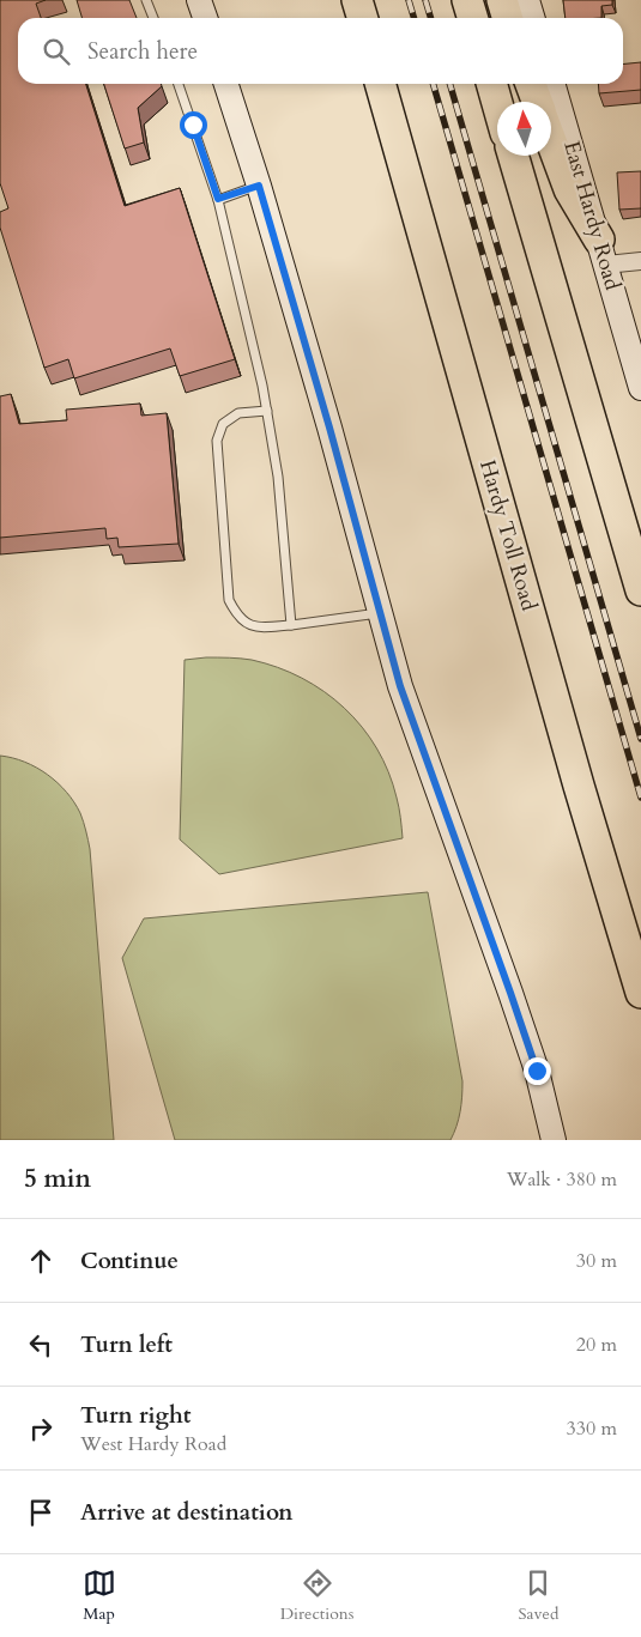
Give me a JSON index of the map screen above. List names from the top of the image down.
{
  "streets": {
    "highway": ["Hardy Toll Road"],
    "main road": ["East Hardy Road"]
  },
  "north": "top",
  "page": {
    "search": "Search here",
    "heading": ["5 min", "Walk · 380 m"],
    "list": [
      ["Continue", "30 m"],
      ["Turn left", "20 m"],
      ["Turn right", "West Hardy Road", "330 m"],
      "Arrive at destination"
    ],
    "nav": ["Map", "Directions", "Saved"]
  }
}
